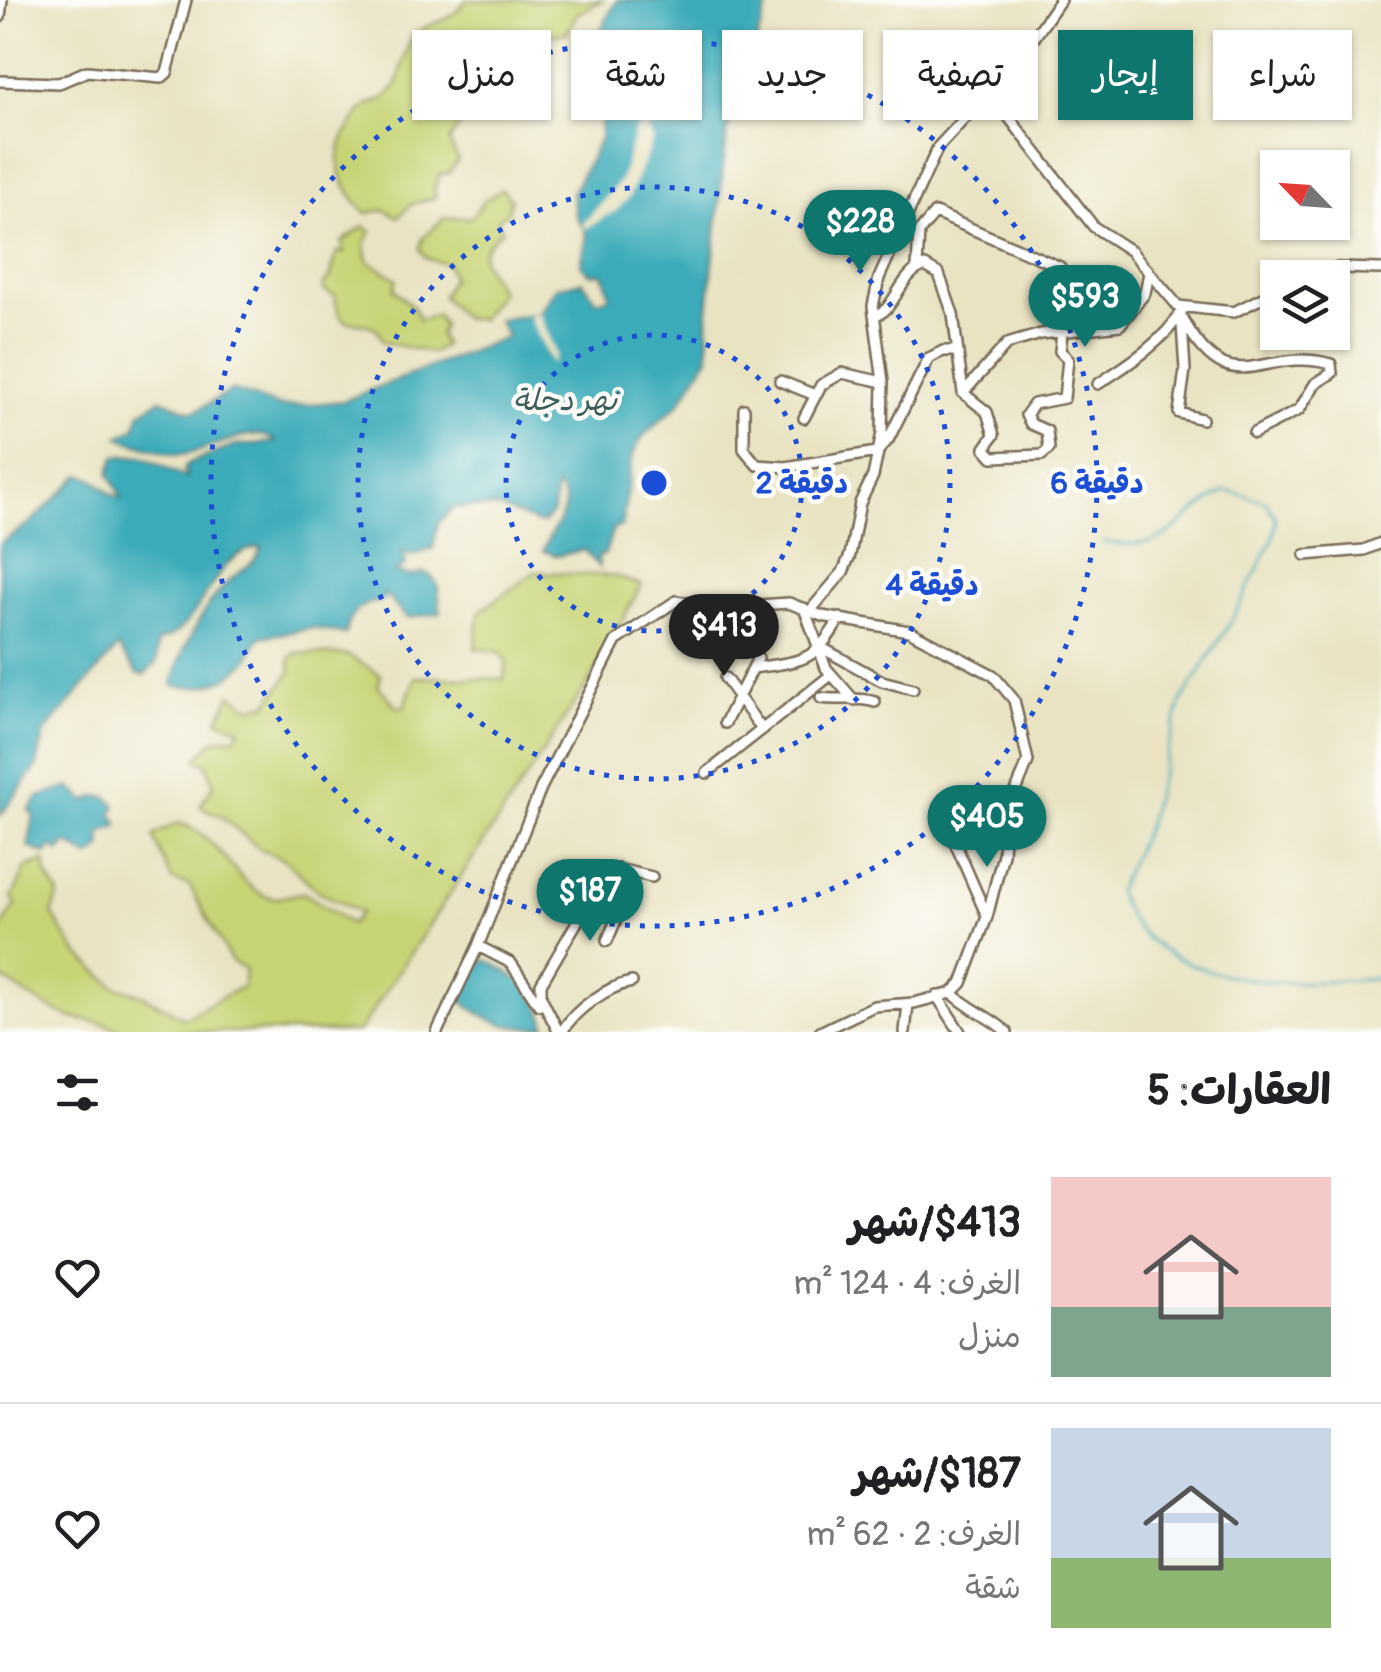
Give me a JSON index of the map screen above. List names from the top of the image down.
{
  "water": ["نهر دجلة"],
  "north": "top left",
  "page": {
    "chip": [
      "شراء",
      "إيجار",
      "تصفية",
      "جديد",
      "شقة",
      "منزل"
    ],
    "price": [
      "$228",
      "$593",
      "$413",
      "$405",
      "$187"
    ],
    "heading": "العقارات: 5",
    "list": [
      {
        "name": "$413/شهر",
        "note": "الغرف: 4 · 124 m² · منزل"
      },
      {
        "name": "$187/شهر",
        "note": "الغرف: 2 · 62 m² · شقة"
      }
    ]
  },
  "rings": ["2 دقيقة", "6 دقيقة", "4 دقيقة"]
}
